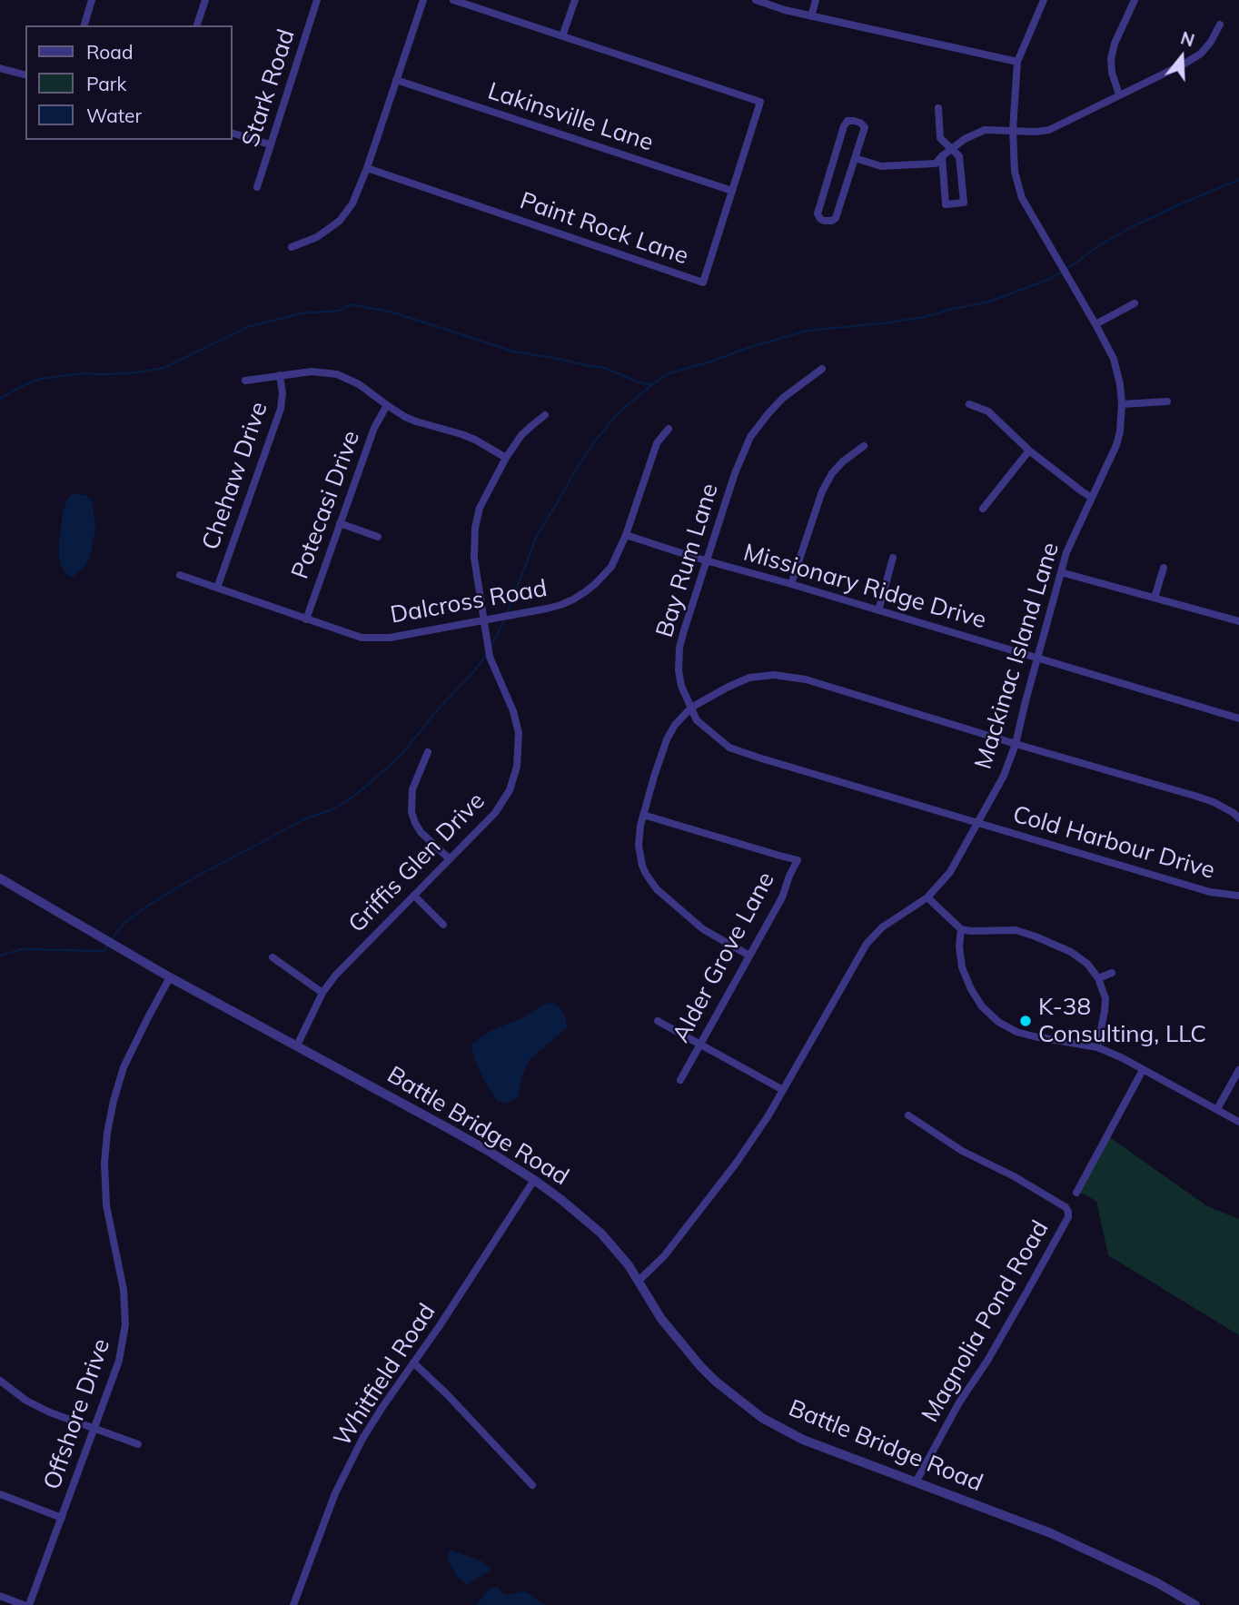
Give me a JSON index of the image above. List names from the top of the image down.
{
  "streets": {
    "street": [
      "Stark Road",
      "Lakinsville Lane",
      "Paint Rock Lane",
      "Chehaw Drive",
      "Potecasi Drive",
      "Bay Rum Lane",
      "Missionary Ridge Drive",
      "Dalcross Road",
      "Mackinac Island Lane",
      "Cold Harbour Drive",
      "Griffis Glen Drive",
      "Alder Grove Lane",
      "Battle Bridge Road",
      "Magnolia Pond Road",
      "Whitfield Road",
      "Offshore Drive"
    ]
  },
  "crossings": [
    ["Lakinsville Lane", "Paint Rock Lane"],
    ["Chehaw Drive", "Dalcross Road"],
    ["Potecasi Drive", "Dalcross Road"],
    ["Bay Rum Lane", "Missionary Ridge Drive"],
    ["Bay Rum Lane", "Mackinac Island Lane"],
    ["Bay Rum Lane", "Cold Harbour Drive"],
    ["Missionary Ridge Drive", "Dalcross Road"],
    ["Missionary Ridge Drive", "Mackinac Island Lane"],
    ["Dalcross Road", "Griffis Glen Drive"],
    ["Mackinac Island Lane", "Cold Harbour Drive"],
    ["Mackinac Island Lane", "Battle Bridge Road"],
    ["Griffis Glen Drive", "Battle Bridge Road"],
    ["Battle Bridge Road", "Magnolia Pond Road"],
    ["Battle Bridge Road", "Whitfield Road"],
    ["Battle Bridge Road", "Offshore Drive"]
  ],
  "places": ["K-38 Consulting, LLC"],
  "legend": ["Road", "Park", "Water"],
  "north": "top"
}
